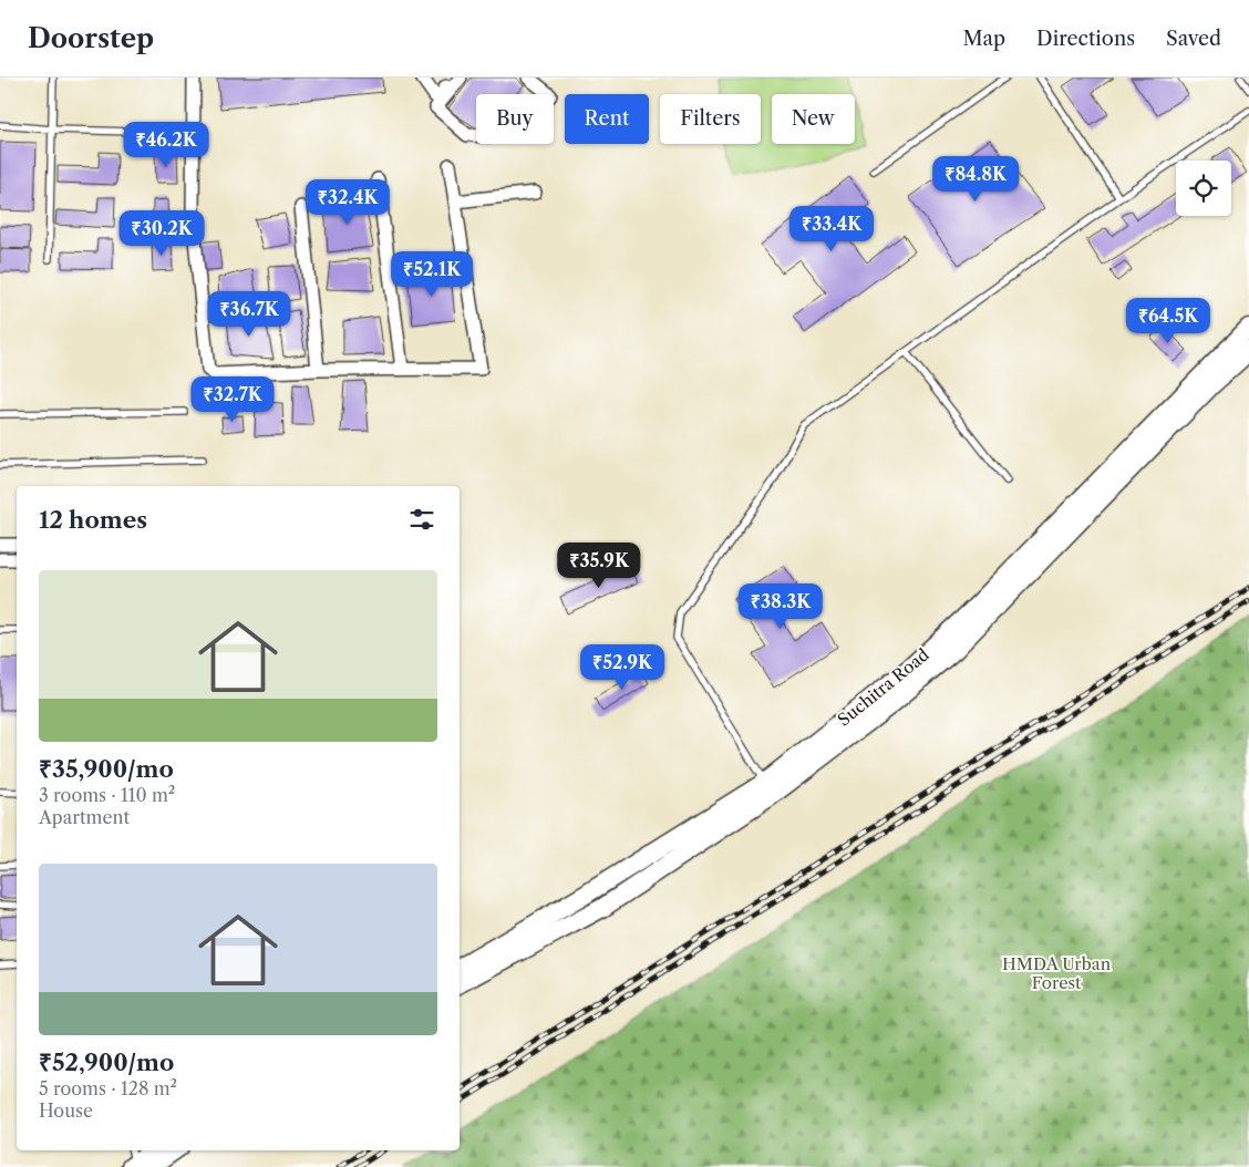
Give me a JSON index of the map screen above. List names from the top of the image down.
{
  "streets": {
    "main road": ["Suchitra Road"]
  },
  "parks": ["HMDA Urban Forest"],
  "page": {
    "header": "Doorstep",
    "nav": ["Map", "Directions", "Saved"],
    "chip": [
      "Buy",
      "Rent",
      "Filters",
      "New"
    ],
    "price": [
      "₹46.2K",
      "₹84.8K",
      "₹32.4K",
      "₹33.4K",
      "₹30.2K",
      "₹52.1K",
      "₹36.7K",
      "₹64.5K",
      "₹32.7K",
      "₹35.9K",
      "₹38.3K",
      "₹52.9K"
    ],
    "heading": "12 homes",
    "list": [
      {
        "name": "₹35,900/mo",
        "note": "3 rooms · 110 m² · Apartment"
      },
      {
        "name": "₹52,900/mo",
        "note": "5 rooms · 128 m² · House"
      }
    ]
  }
}
